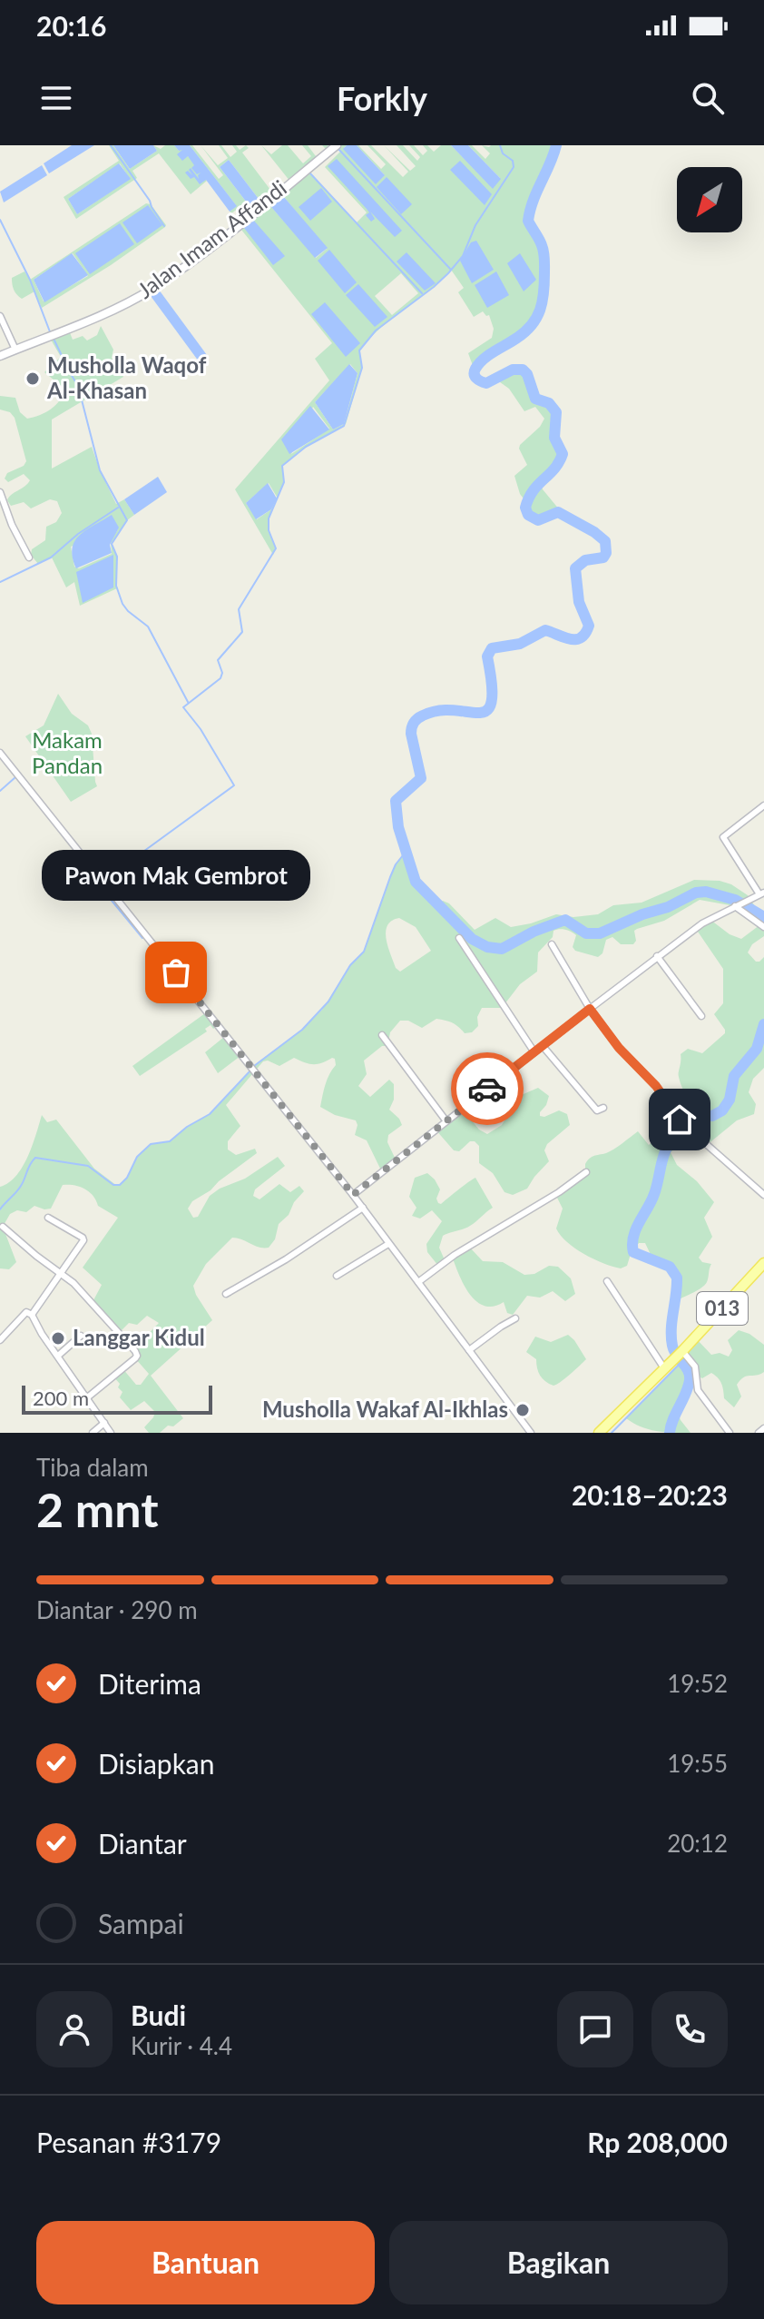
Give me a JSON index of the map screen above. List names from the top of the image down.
{
  "streets": {
    "main road": ["013"],
    "street": ["Jalan Imam Affandi"]
  },
  "parks": ["Makam Pandan"],
  "places": [
    "Musholla Waqof Al-Khasan",
    "Pawon Mak Gembrot",
    "Langgar Kidul",
    "Musholla Wakaf Al-Ikhlas"
  ],
  "scale_bar": "200 m",
  "north": "bottom left",
  "page": {
    "status": "20:16",
    "header": "Forkly",
    "bubble": "Pawon Mak Gembrot",
    "scale": "200 m",
    "heading": ["2 mnt", "Tiba dalam", "20:18–20:23"],
    "panel": [
      "Budi",
      "Kurir · 4.4",
      "Pesanan #3179",
      "Rp 208,000"
    ],
    "bar": "Diantar · 290 m",
    "list": [
      ["Diterima", "19:52"],
      ["Disiapkan", "19:55"],
      ["Diantar", "20:12"],
      "Sampai"
    ],
    "buttons": ["Bantuan", "Bagikan"]
  }
}
